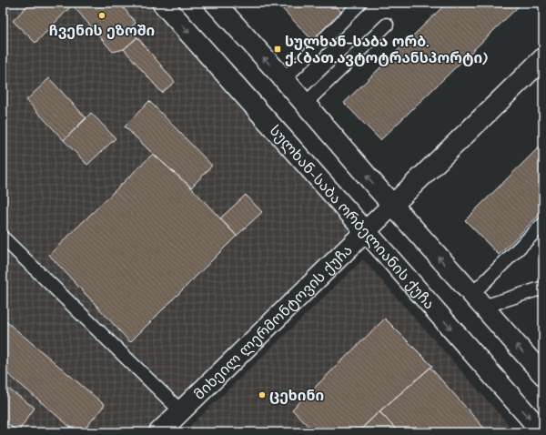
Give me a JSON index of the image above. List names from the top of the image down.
{
  "streets": {
    "street": ["სულხან-საბა ორბელიანის ქუჩა", "მიხეილ ლერმონტოვის ქუჩა"]
  },
  "crossings": [
    ["სულხან-საბა ორბელიანის ქუჩა", "მიხეილ ლერმონტოვის ქუჩა"]
  ],
  "places": {
    "other": ["ჩვენის ეზოში", "ცეხინი"],
    "transit": ["სულხან-საბა ორბ. ქ.(ბათ.ავტოტრანსპორტი)"]
  }
}
